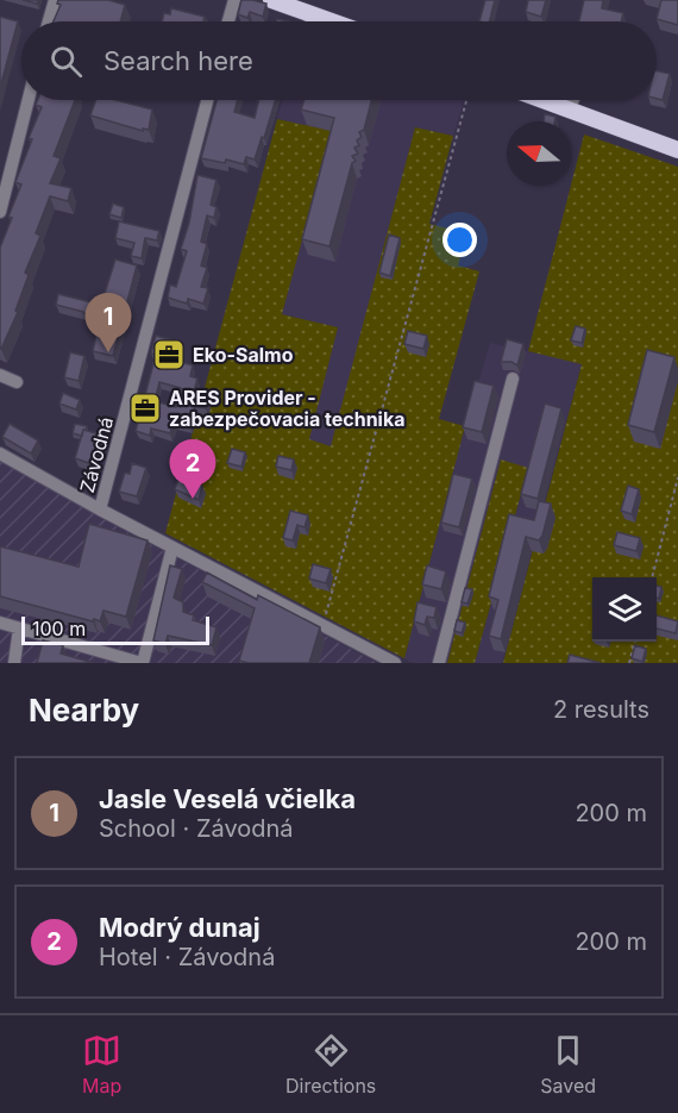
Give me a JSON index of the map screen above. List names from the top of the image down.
{
  "streets": {
    "street": ["Závodná"]
  },
  "places": {
    "office": ["Eko-Salmo", "ARES Provider - zabezpečovacia technika"]
  },
  "scale_bar": "100 m",
  "north": "left",
  "page": {
    "search": "Search here",
    "pins": ["1", "2"],
    "scale": "100 m",
    "heading": ["Nearby", "2 results"],
    "list": [
      {
        "mark": "1",
        "name": "Jasle Veselá včielka",
        "note": "School · Závodná",
        "value": "200 m"
      },
      {
        "mark": "2",
        "name": "Modrý dunaj",
        "note": "Hotel · Závodná",
        "value": "200 m"
      }
    ],
    "nav": ["Map", "Directions", "Saved"]
  }
}
